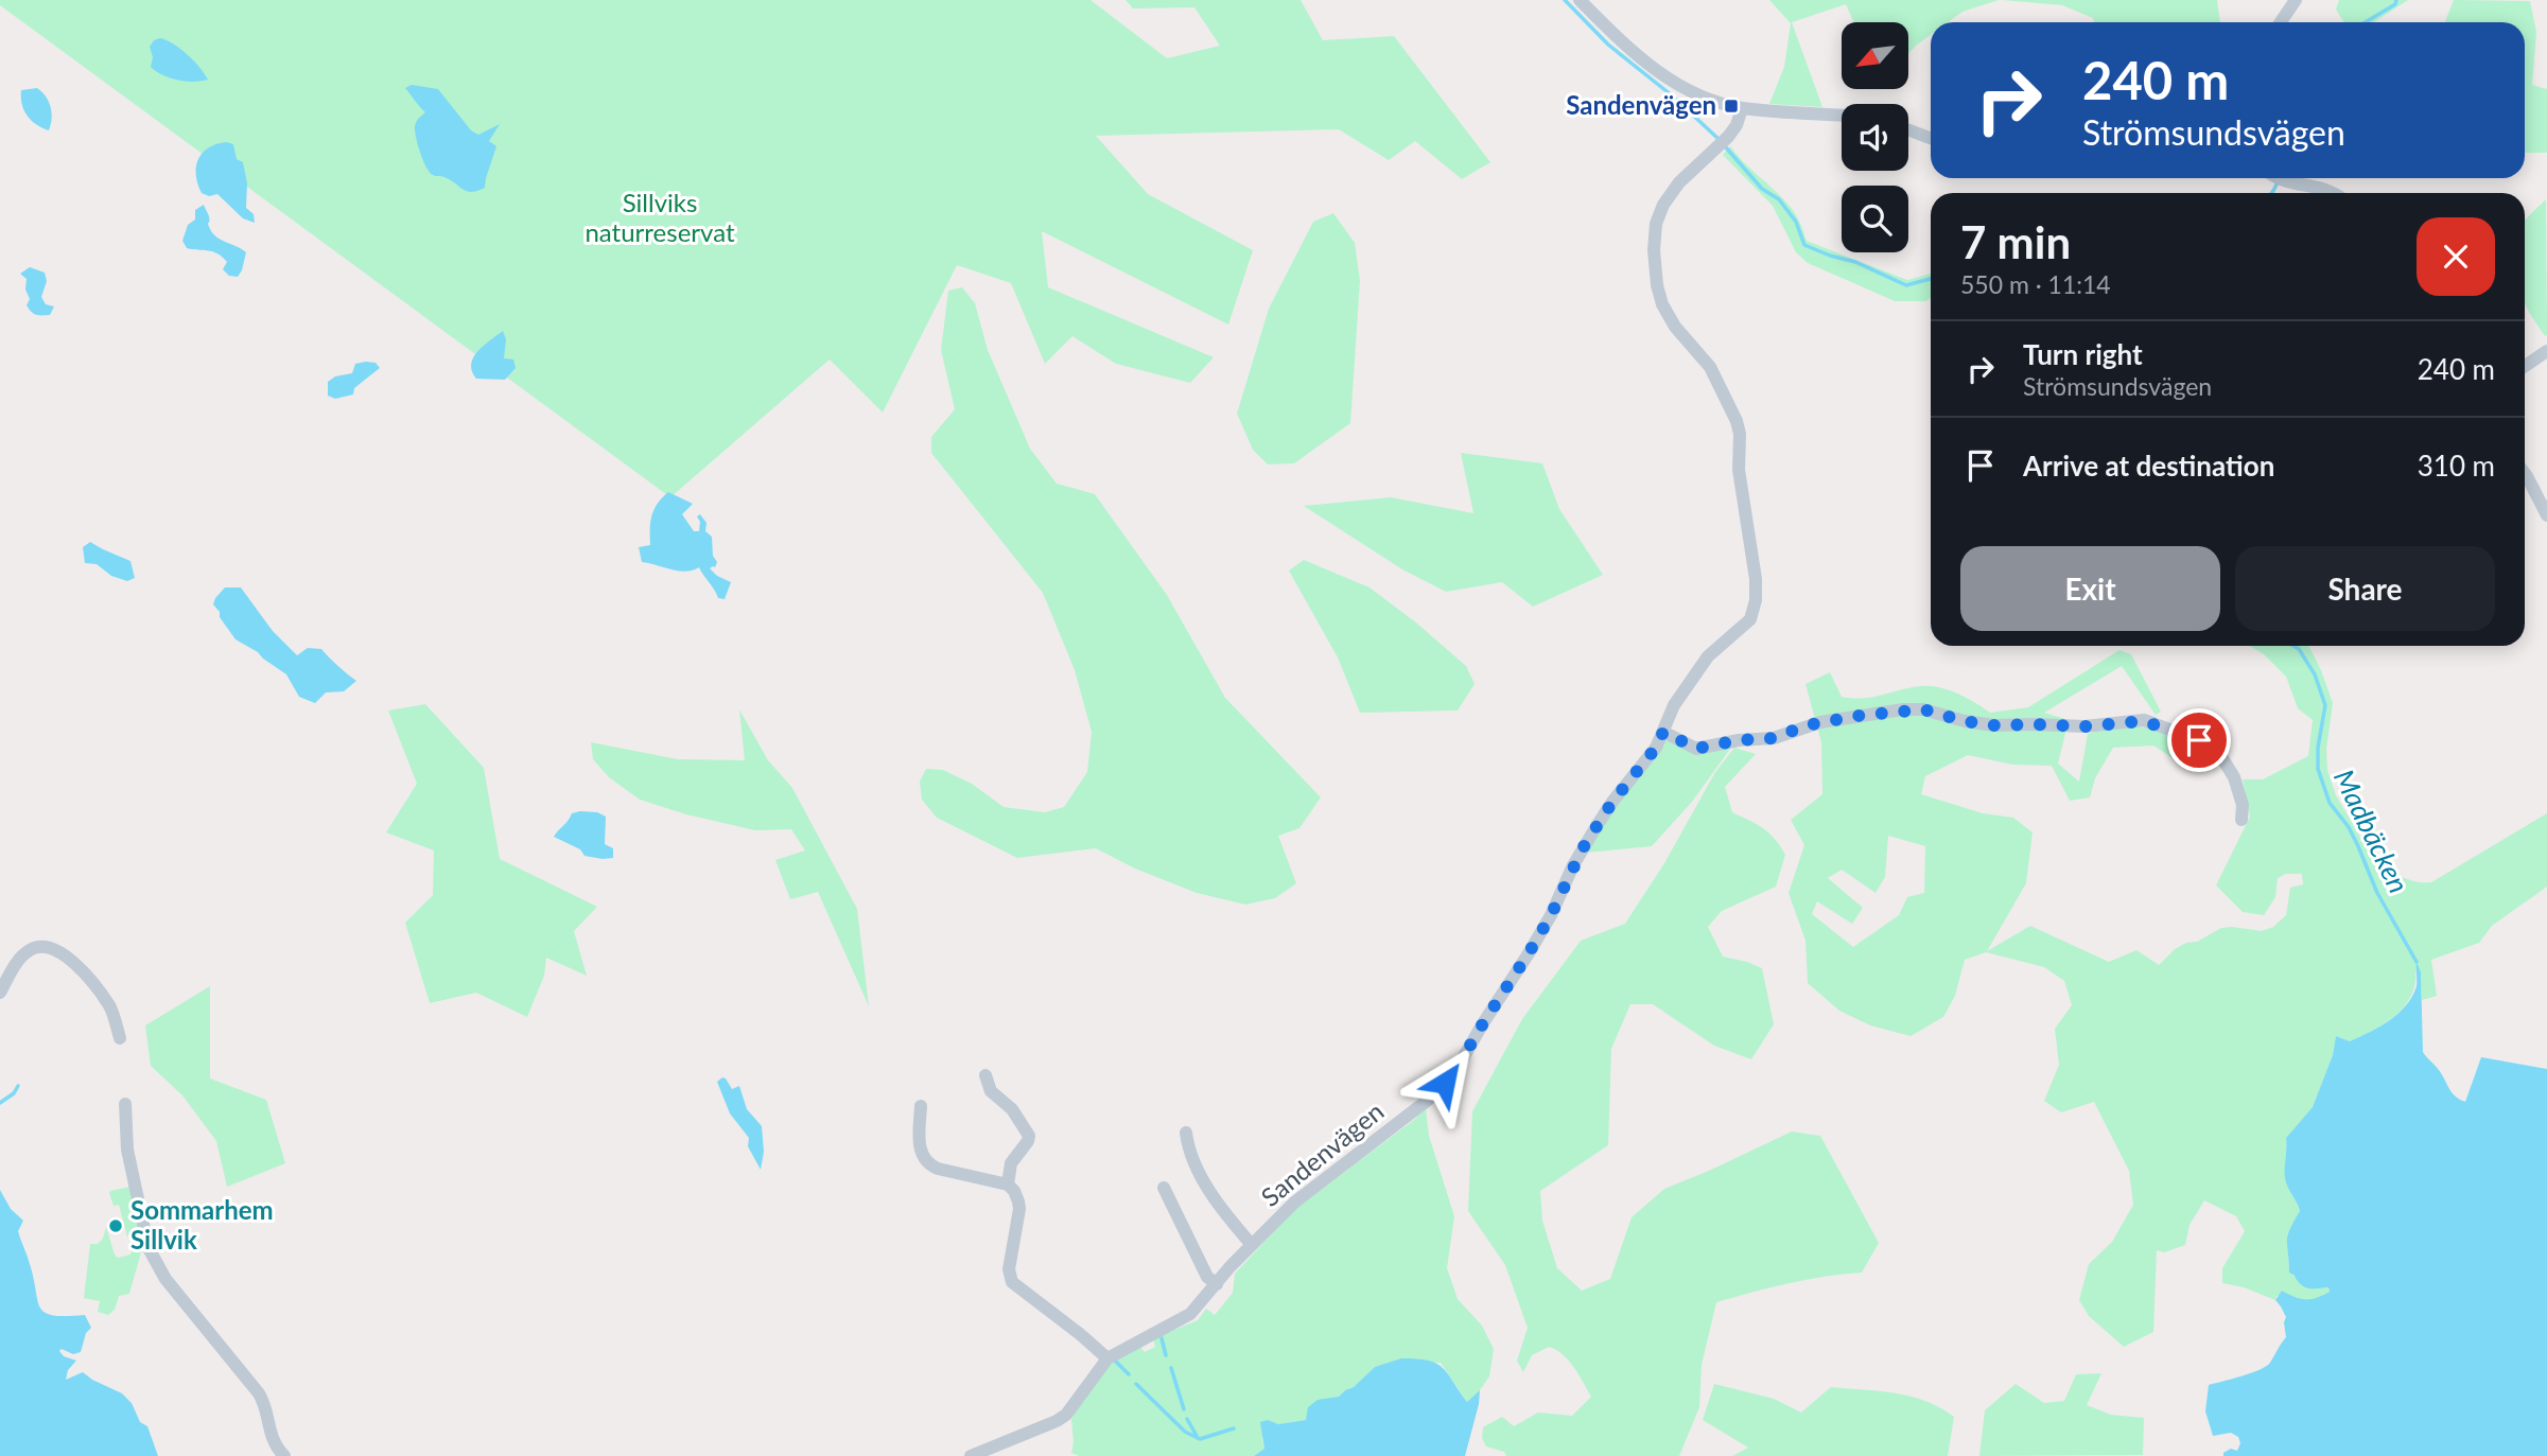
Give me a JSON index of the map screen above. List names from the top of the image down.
{
  "streets": {
    "street": ["Sandenvägen"]
  },
  "water": ["Madbäcken"],
  "parks": ["Sillviks naturreservat"],
  "places": {
    "transit": ["Sandenvägen"],
    "other": ["Sommarhem Sillvik"]
  },
  "north": "bottom left",
  "page": {
    "turn": ["240 m", "Strömsundsvägen"],
    "heading": ["7 min", "550 m · 11:14"],
    "list": [
      {
        "name": "Turn right",
        "note": "Strömsundsvägen",
        "value": "240 m"
      },
      {
        "name": "Arrive at destination",
        "value": "310 m"
      }
    ],
    "buttons": ["Exit", "Share"]
  }
}
